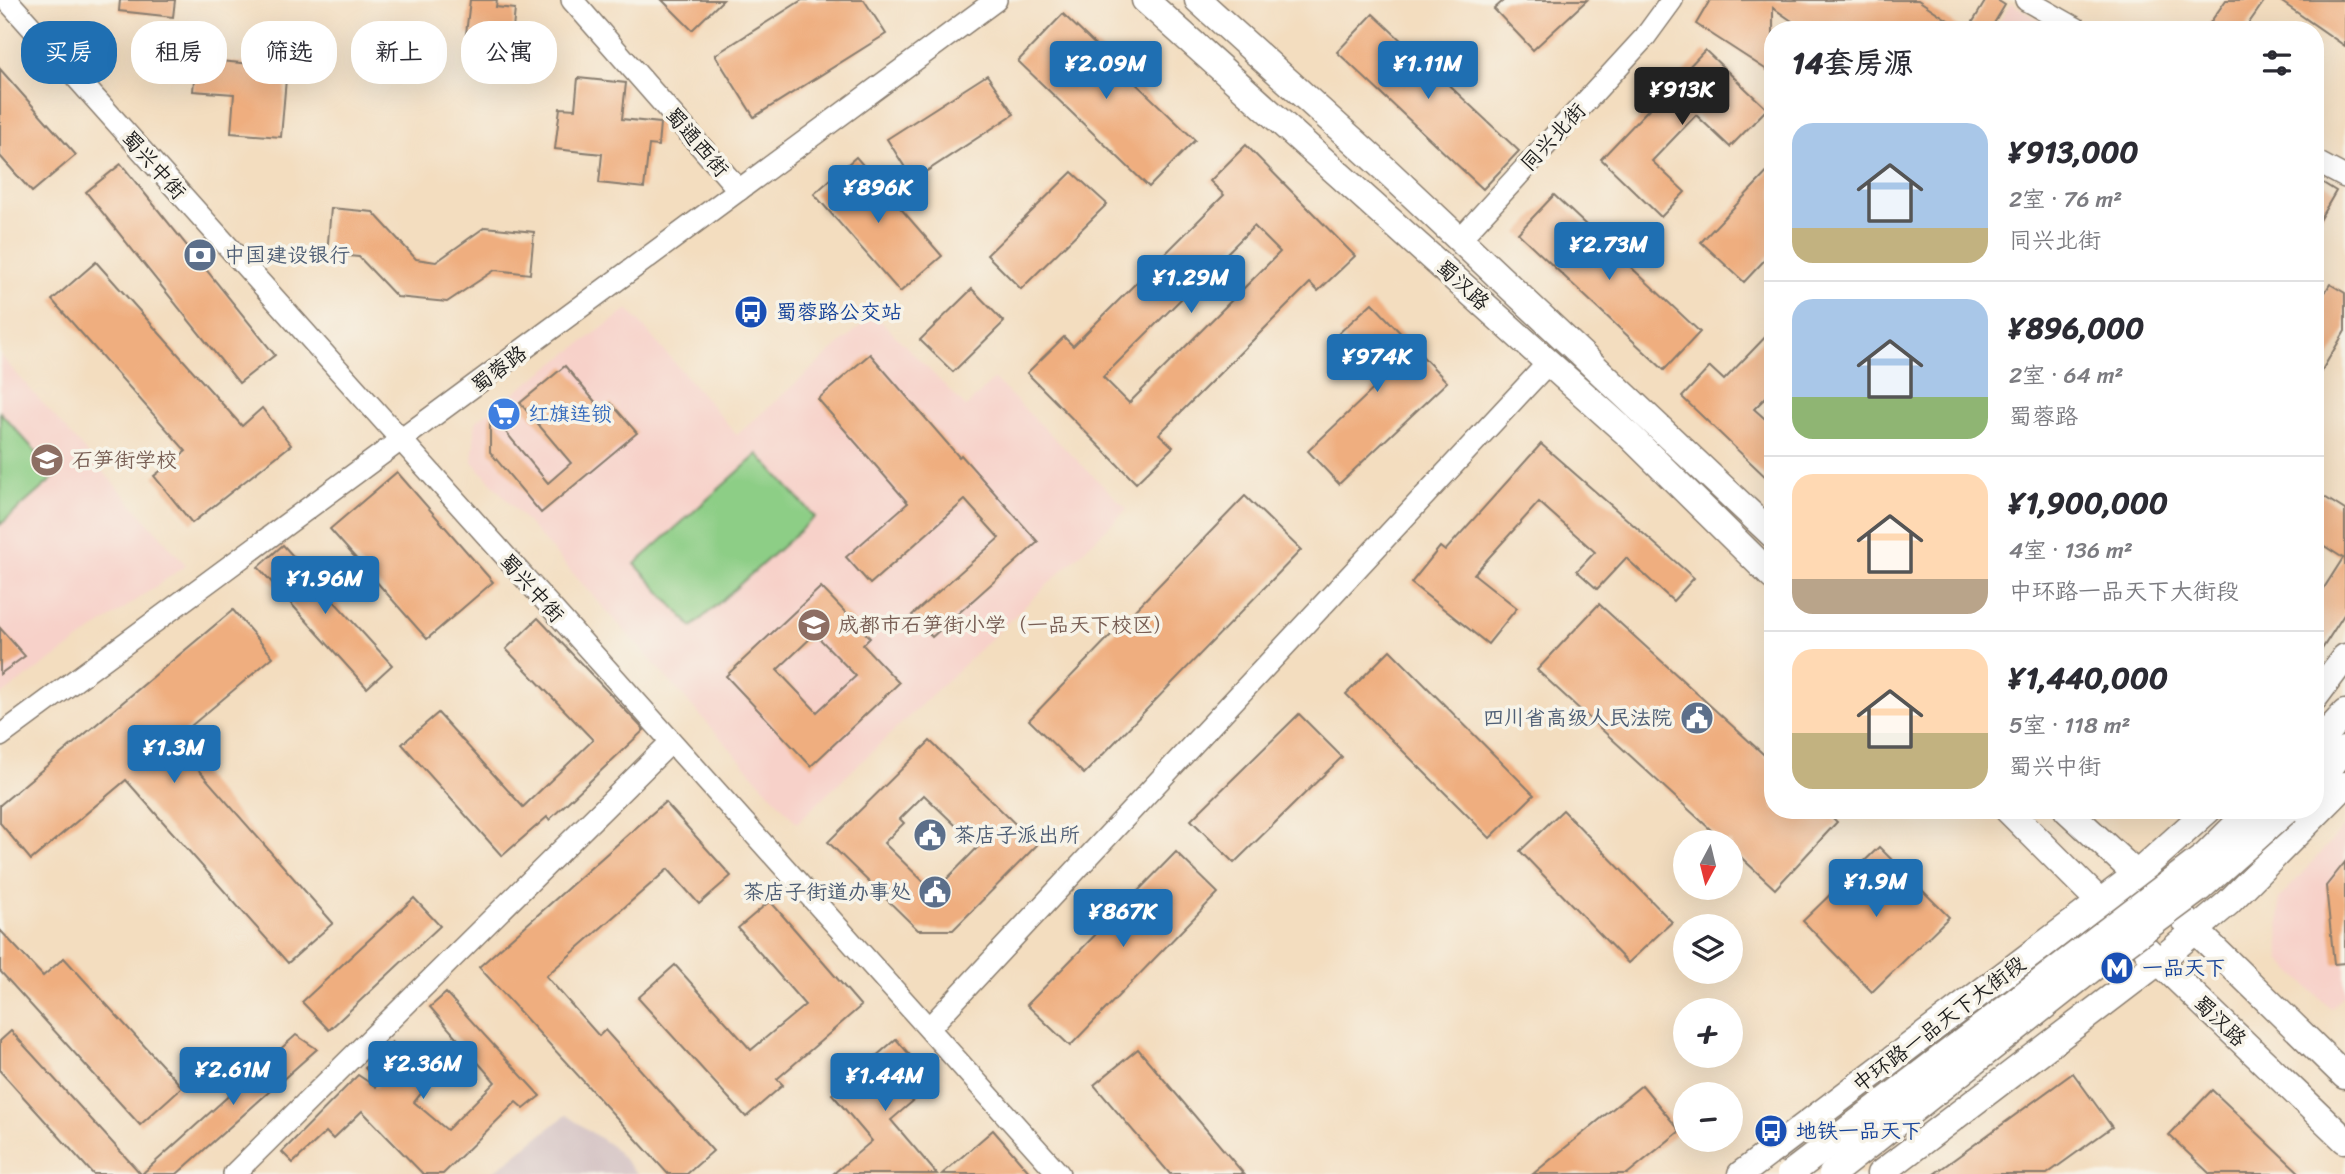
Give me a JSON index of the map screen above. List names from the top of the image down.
{
  "streets": {
    "main road": ["蜀汉路", "中环路一品天下大街段"],
    "street": [
      "同兴北街",
      "蜀通西街",
      "蜀兴中街",
      "蜀蓉路"
    ]
  },
  "crossings": [
    ["同兴北街", "蜀汉路"],
    ["蜀通西街", "蜀蓉路"],
    ["蜀兴中街", "蜀蓉路"],
    ["蜀汉路", "中环路一品天下大街段"]
  ],
  "places": {
    "bank": ["中国建设银行"],
    "bus stop": ["蜀蓉路公交站", "地铁一品天下"],
    "supermarket": ["红旗连锁"],
    "school or university": ["石笋街学校", "成都市石笋街小学（一品天下校区）"],
    "public building": ["四川省高级人民法院", "茶店子派出所", "茶店子街道办事处"],
    "metro station": ["一品天下"]
  },
  "north": "bottom",
  "page": {
    "chip": [
      "买房",
      "租房",
      "筛选",
      "新上",
      "公寓"
    ],
    "heading": "14套房源",
    "price": [
      "¥2.09M",
      "¥1.11M",
      "¥913K",
      "¥896K",
      "¥2.73M",
      "¥1.29M",
      "¥974K",
      "¥1.96M",
      "¥1.3M",
      "¥1.9M",
      "¥867K",
      "¥2.36M",
      "¥2.61M",
      "¥1.44M"
    ],
    "list": [
      {
        "name": "¥913,000",
        "note": "2室 · 76 m² · 同兴北街"
      },
      {
        "name": "¥896,000",
        "note": "2室 · 64 m² · 蜀蓉路"
      },
      {
        "name": "¥1,900,000",
        "note": "4室 · 136 m² · 中环路一品天下大街段"
      },
      {
        "name": "¥1,440,000",
        "note": "5室 · 118 m² · 蜀兴中街"
      }
    ],
    "map_buttons": ["+", "−"]
  }
}
